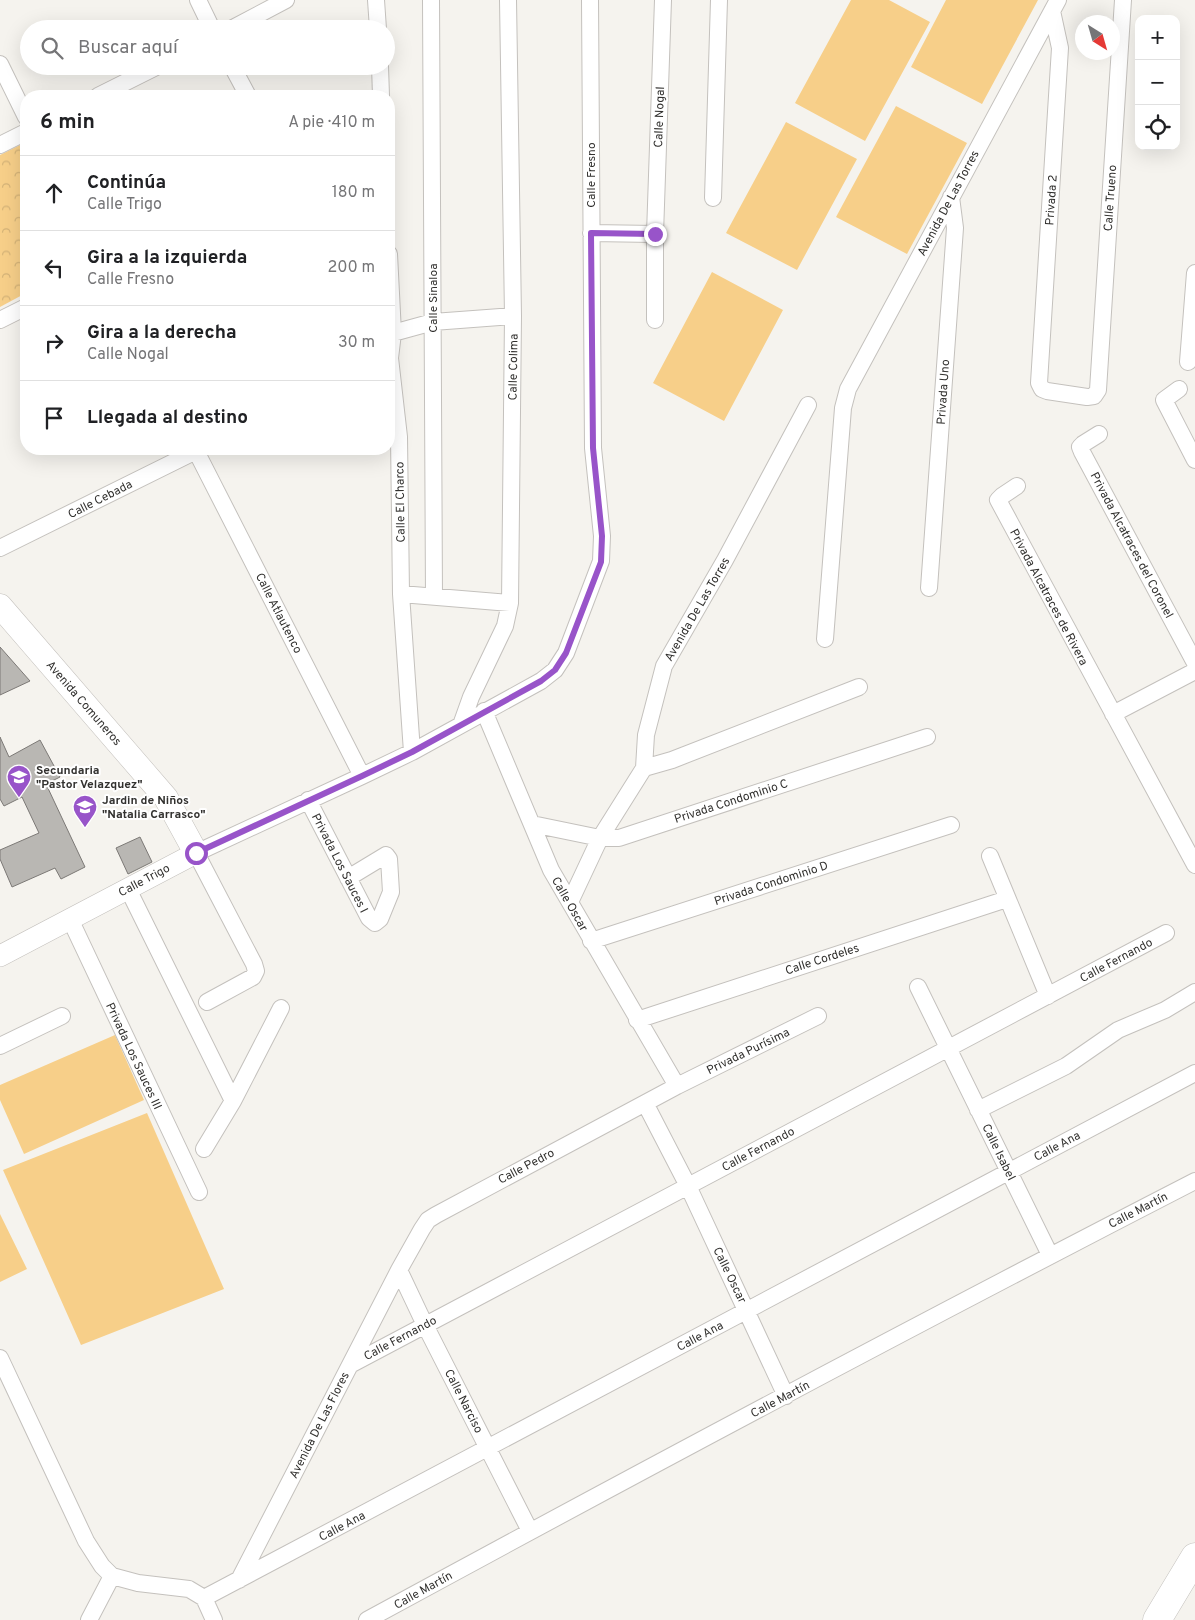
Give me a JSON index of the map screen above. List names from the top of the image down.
{
  "streets": {
    "main road": ["Avenida Comuneros"],
    "street": [
      "Calle Nogal",
      "Calle Fresno",
      "Calle Trueno",
      "Privada 2",
      "Avenida De Las Torres",
      "Calle Sinaloa",
      "Calle Colima",
      "Privada Uno",
      "Calle Cebada",
      "Calle El Charco",
      "Privada Alcatraces del Coronel",
      "Privada Alcatraces de Rivera",
      "Calle Atlautenco",
      "Privada Condominio C",
      "Privada Los Sauces I",
      "Calle Trigo",
      "Privada Condominio D",
      "Calle Oscar",
      "Calle Cordeles",
      "Calle Fernando",
      "Privada Purísima",
      "Privada Los Sauces III",
      "Calle Ana",
      "Calle Isabel",
      "Calle Pedro",
      "Calle Martín",
      "Calle Narciso",
      "Avenida De Las Flores"
    ]
  },
  "crossings": [
    ["Calle Fresno", "Calle Trigo"],
    ["Calle Trueno", "Privada 2"],
    ["Privada 2", "Avenida De Las Torres"],
    ["Avenida De Las Torres", "Privada Uno"],
    ["Avenida De Las Torres", "Privada Condominio C"],
    ["Avenida De Las Torres", "Calle Oscar"],
    ["Calle Colima", "Calle Trigo"],
    ["Calle El Charco", "Calle Trigo"],
    ["Calle Atlautenco", "Calle Trigo"],
    ["Avenida Comuneros", "Calle Trigo"],
    ["Privada Condominio C", "Calle Oscar"],
    ["Privada Los Sauces I", "Calle Trigo"],
    ["Calle Trigo", "Calle Oscar"],
    ["Calle Trigo", "Privada Los Sauces III"],
    ["Privada Condominio D", "Calle Oscar"],
    ["Calle Oscar", "Calle Cordeles"],
    ["Calle Oscar", "Calle Fernando"],
    ["Calle Oscar", "Privada Purísima"],
    ["Calle Oscar", "Calle Ana"],
    ["Calle Oscar", "Calle Pedro"],
    ["Calle Oscar", "Calle Martín"],
    ["Calle Fernando", "Calle Isabel"],
    ["Calle Fernando", "Calle Narciso"],
    ["Calle Fernando", "Avenida De Las Flores"],
    ["Privada Purísima", "Calle Pedro"],
    ["Calle Ana", "Calle Isabel"],
    ["Calle Ana", "Calle Narciso"],
    ["Calle Ana", "Avenida De Las Flores"],
    ["Calle Isabel", "Calle Martín"],
    ["Calle Pedro", "Calle Narciso"],
    ["Calle Pedro", "Avenida De Las Flores"],
    ["Calle Martín", "Calle Narciso"],
    ["Calle Narciso", "Avenida De Las Flores"]
  ],
  "places": {
    "school or university": ["Secundaria \"Pastor Velazquez\"", "Jardin de Niños \"Natalia Carrasco\""]
  },
  "north": "bottom right",
  "page": {
    "map_buttons": ["+", "−"],
    "search": "Buscar aquí",
    "heading": ["6 min", "A pie · 410 m"],
    "list": [
      ["Continúa", "Calle Trigo", "180 m"],
      ["Gira a la izquierda", "Calle Fresno", "200 m"],
      ["Gira a la derecha", "Calle Nogal", "30 m"],
      "Llegada al destino"
    ]
  }
}
